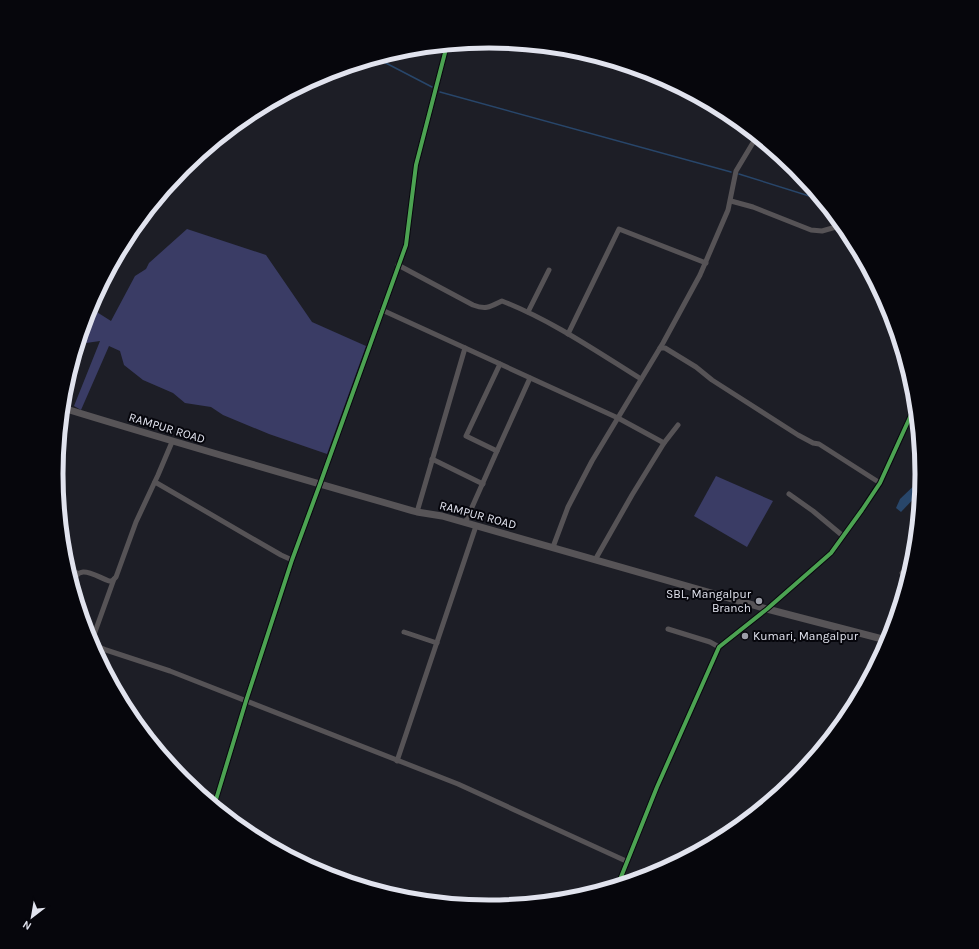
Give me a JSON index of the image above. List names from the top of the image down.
{
  "streets": {
    "main road": ["RAMPUR ROAD"]
  },
  "places": ["SBL, Mangalpur Branch", "Kumari, Mangalpur"],
  "north": "bottom left"
}
